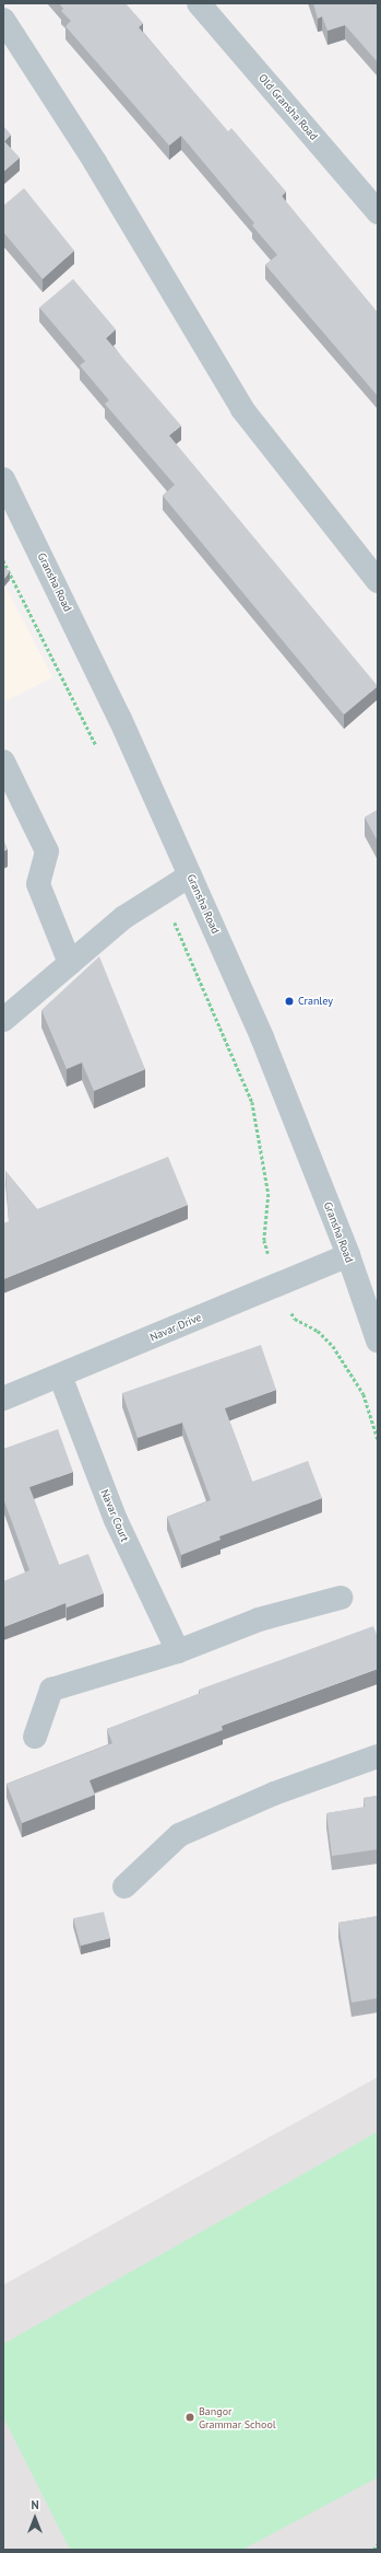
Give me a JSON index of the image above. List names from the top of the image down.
{
  "streets": {
    "street": [
      "Old Gransha Road",
      "Gransha Road",
      "Navar Drive",
      "Navar Court"
    ]
  },
  "crossings": [
    ["Gransha Road", "Navar Drive"],
    ["Navar Drive", "Navar Court"]
  ],
  "places": ["Cranley", "Bangor Grammar School"],
  "north": "top"
}
